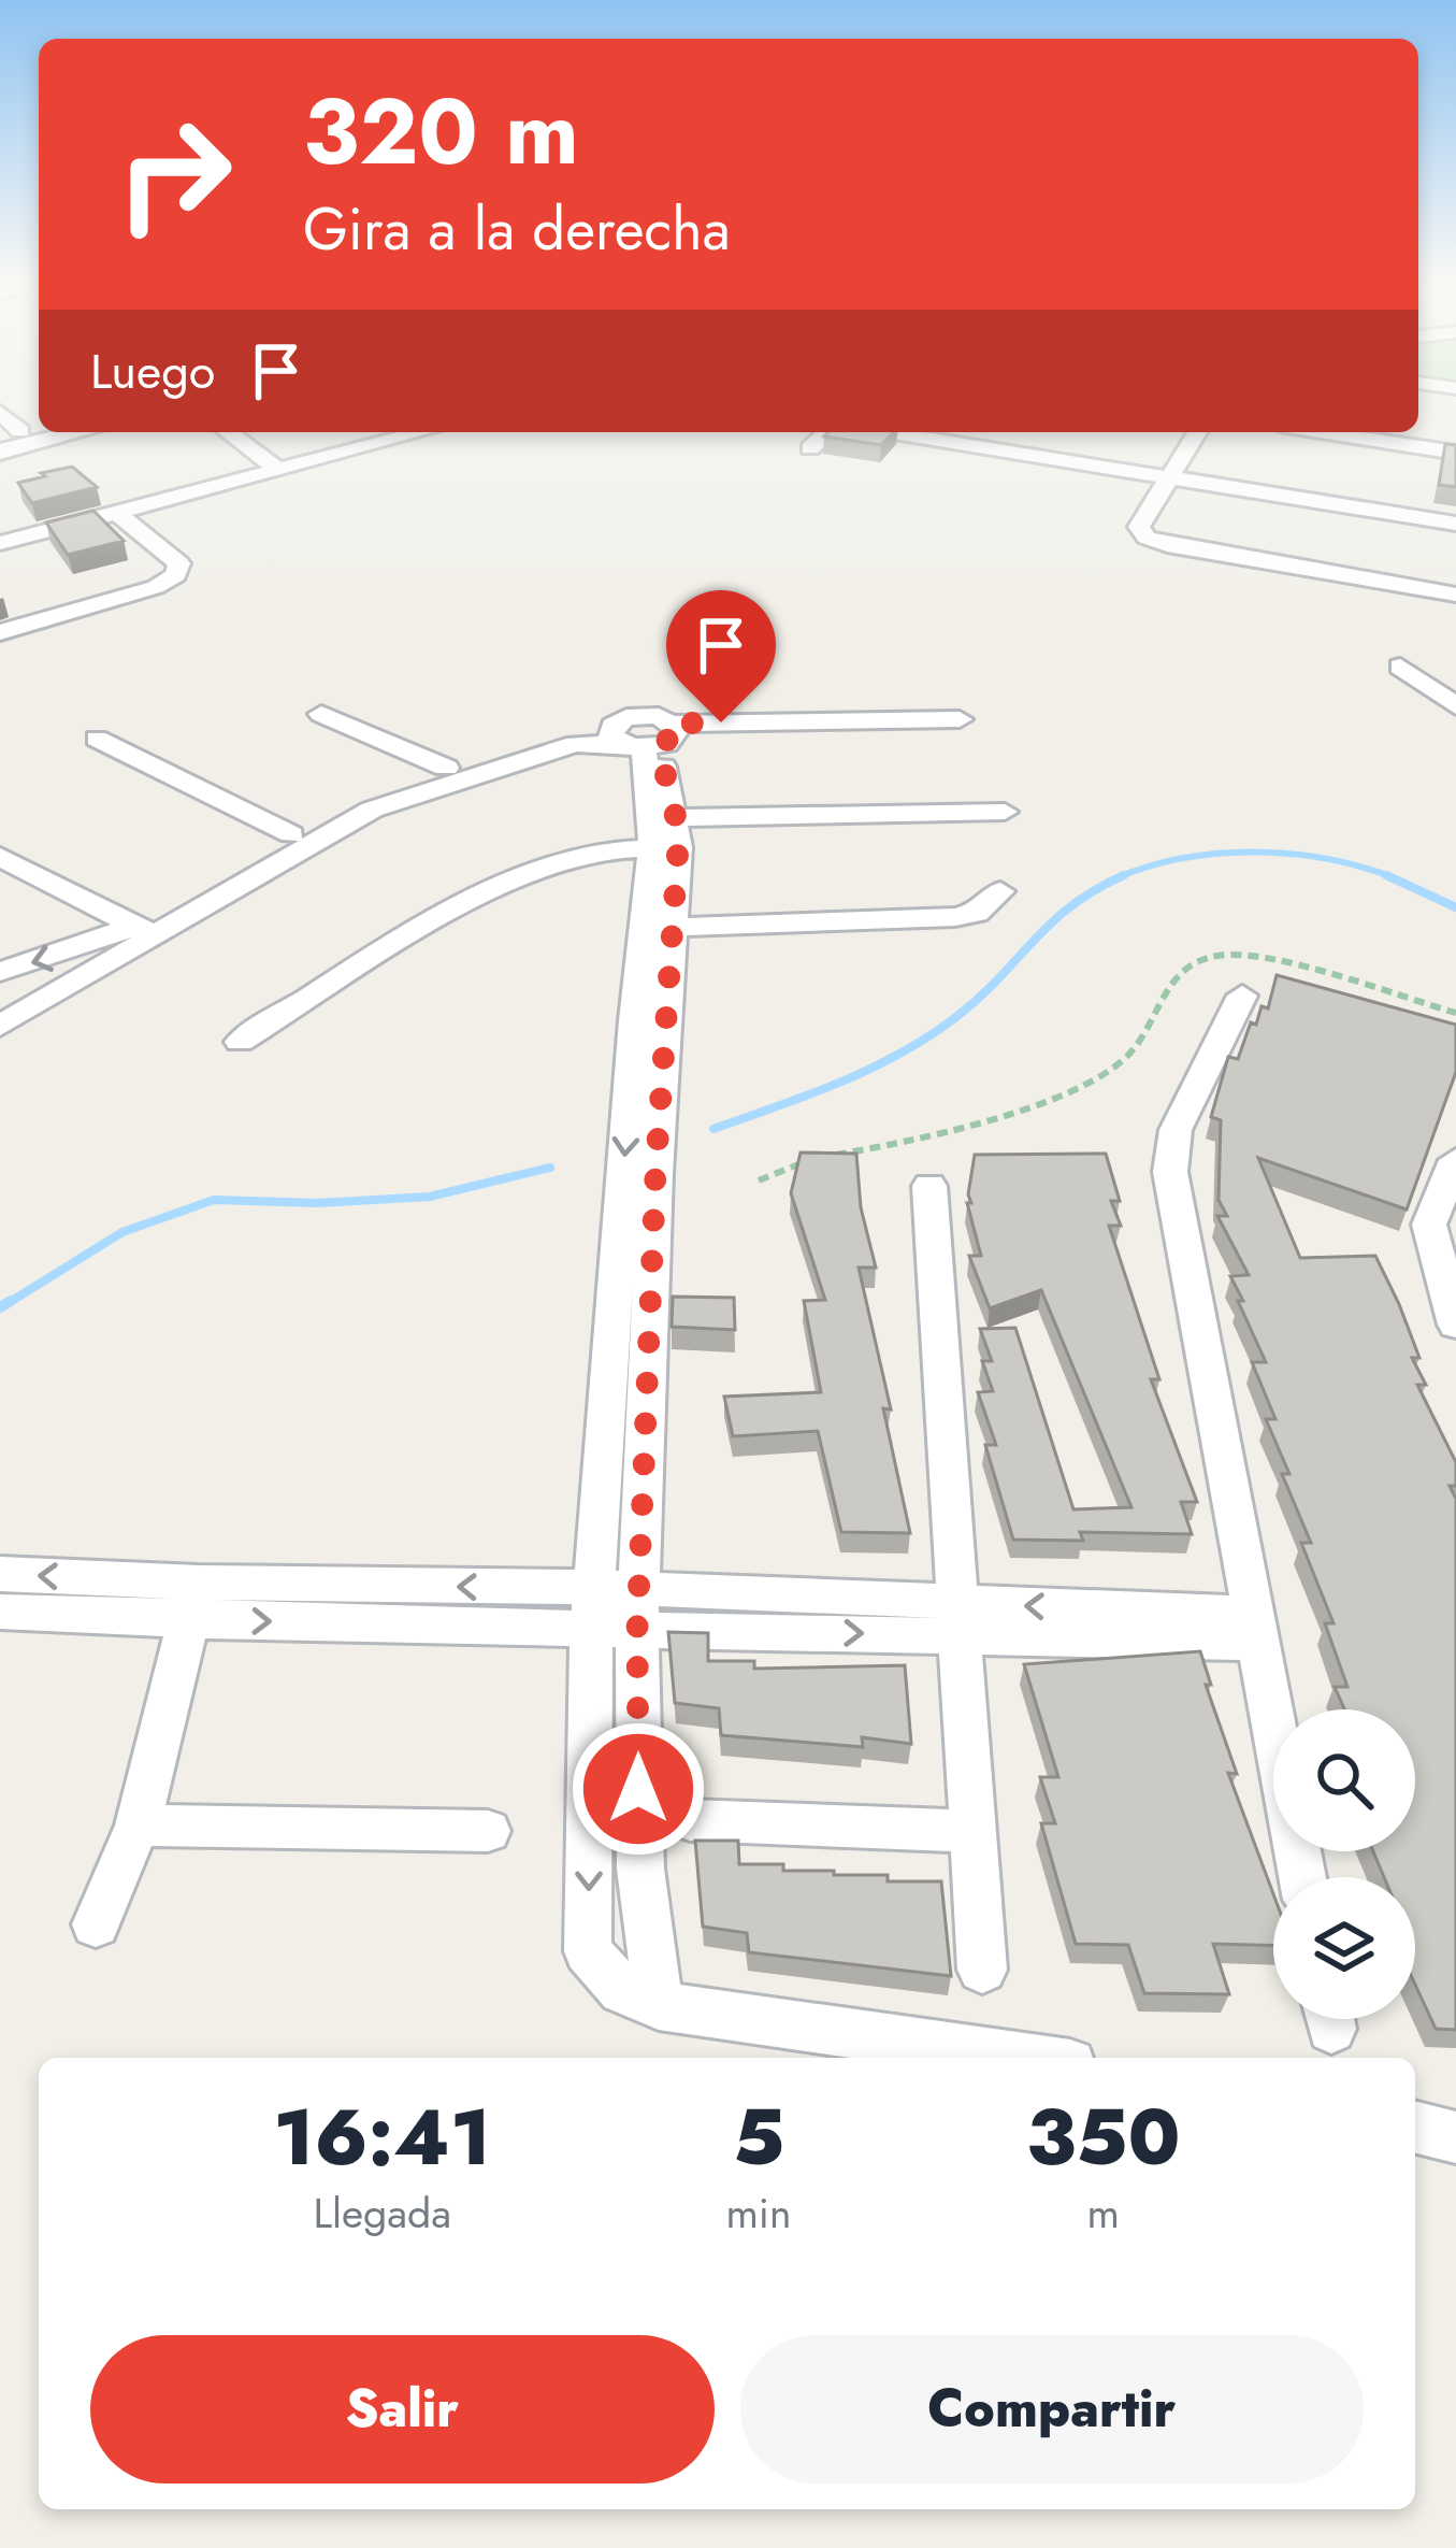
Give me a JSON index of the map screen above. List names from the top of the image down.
{
  "page": {
    "turn": ["320 m", "Gira a la derecha"],
    "then": "Luego",
    "eta": [
      "16:41",
      "Llegada",
      "5",
      "min",
      "350",
      "m"
    ],
    "buttons": ["Salir", "Compartir"]
  }
}
